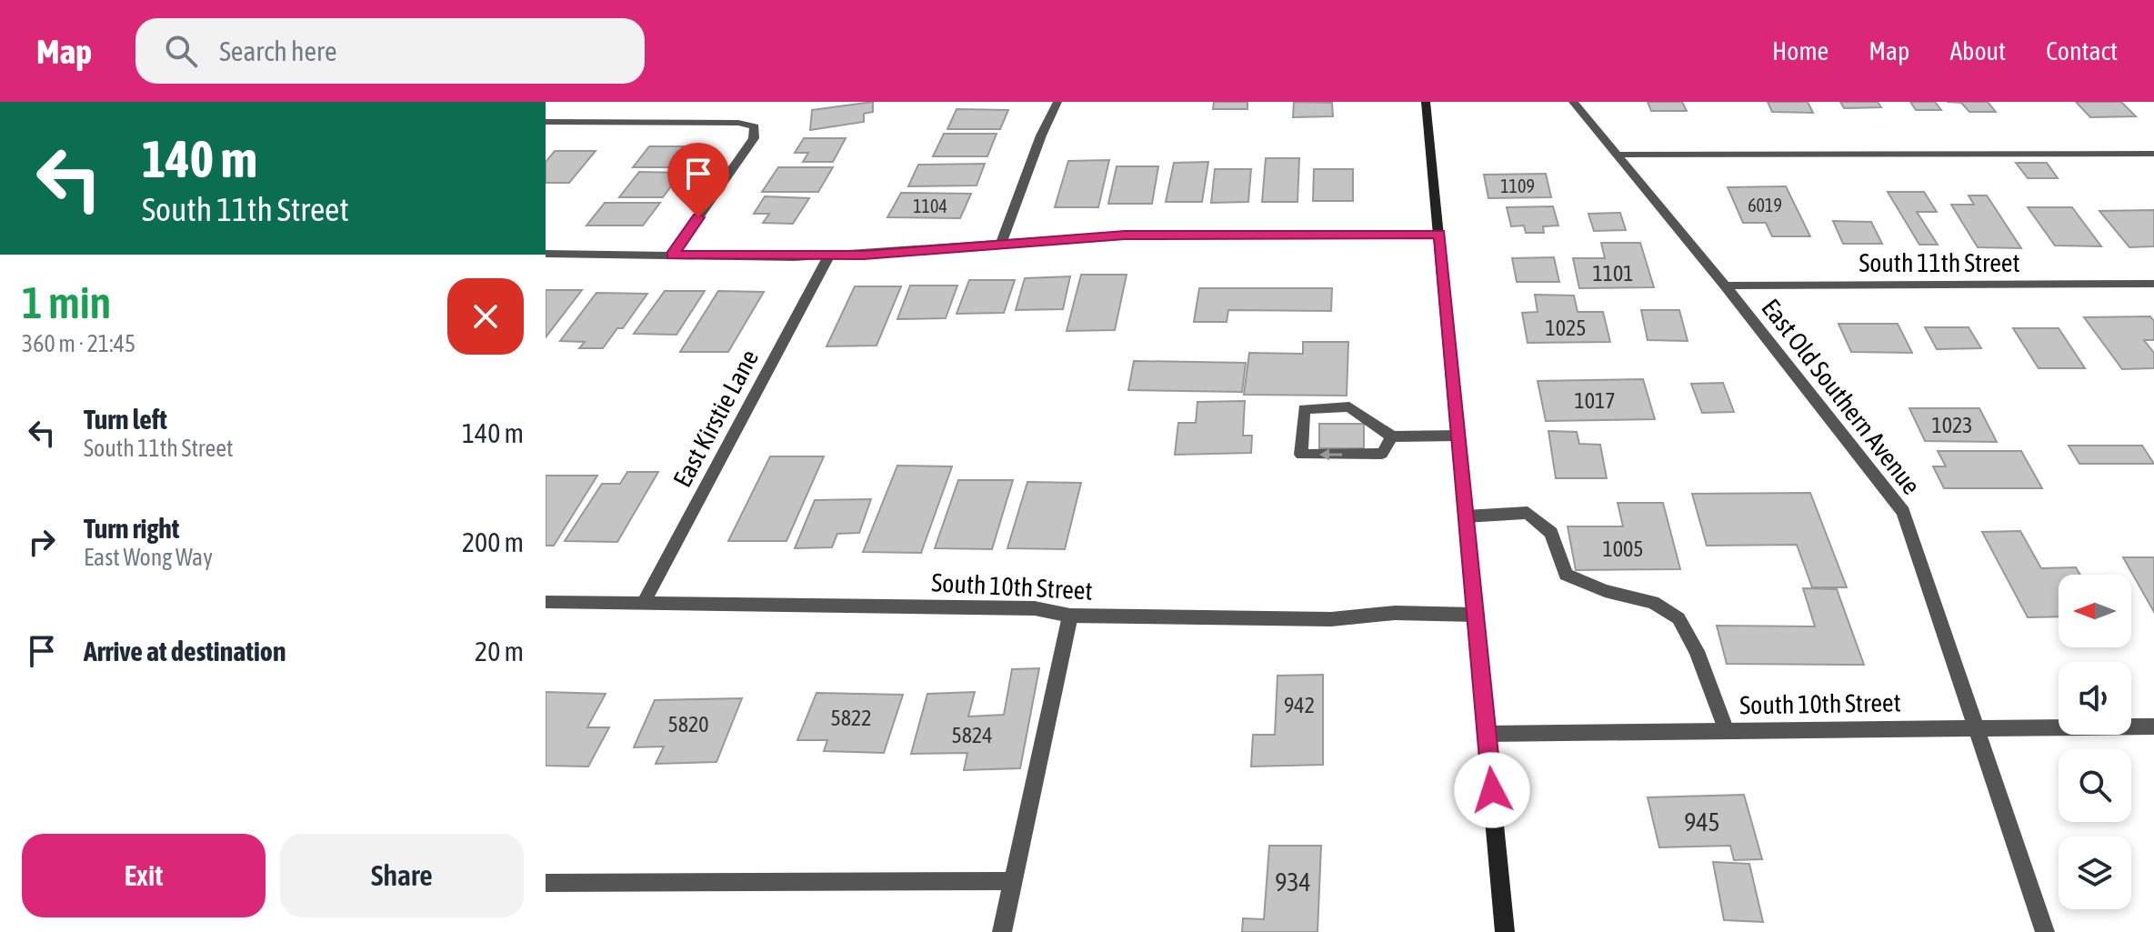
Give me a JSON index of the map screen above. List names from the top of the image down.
{
  "streets": {
    "street": [
      "South 11th Street",
      "East Old Southern Avenue",
      "East Kirstie Lane",
      "South 10th Street"
    ]
  },
  "crossings": [
    ["South 11th Street", "East Old Southern Avenue"],
    ["East Old Southern Avenue", "South 10th Street"],
    ["East Kirstie Lane", "South 10th Street"]
  ],
  "house_numbers": [
    "1109",
    "6019",
    "1104",
    "1101",
    "1025",
    "1017",
    "1023",
    "1005",
    "942",
    "5822",
    "5820",
    "5824",
    "945",
    "934"
  ],
  "north": "left",
  "page": {
    "header": "Map",
    "search": "Search here",
    "nav": [
      "Home",
      "Map",
      "About",
      "Contact"
    ],
    "turn": ["140 m", "South 11th Street"],
    "heading": ["1 min", "360 m · 21:45"],
    "list": [
      {
        "name": "Turn left",
        "note": "South 11th Street",
        "value": "140 m"
      },
      {
        "name": "Turn right",
        "note": "East Wong Way",
        "value": "200 m"
      },
      {
        "name": "Arrive at destination",
        "value": "20 m"
      }
    ],
    "buttons": ["Exit", "Share"]
  }
}
